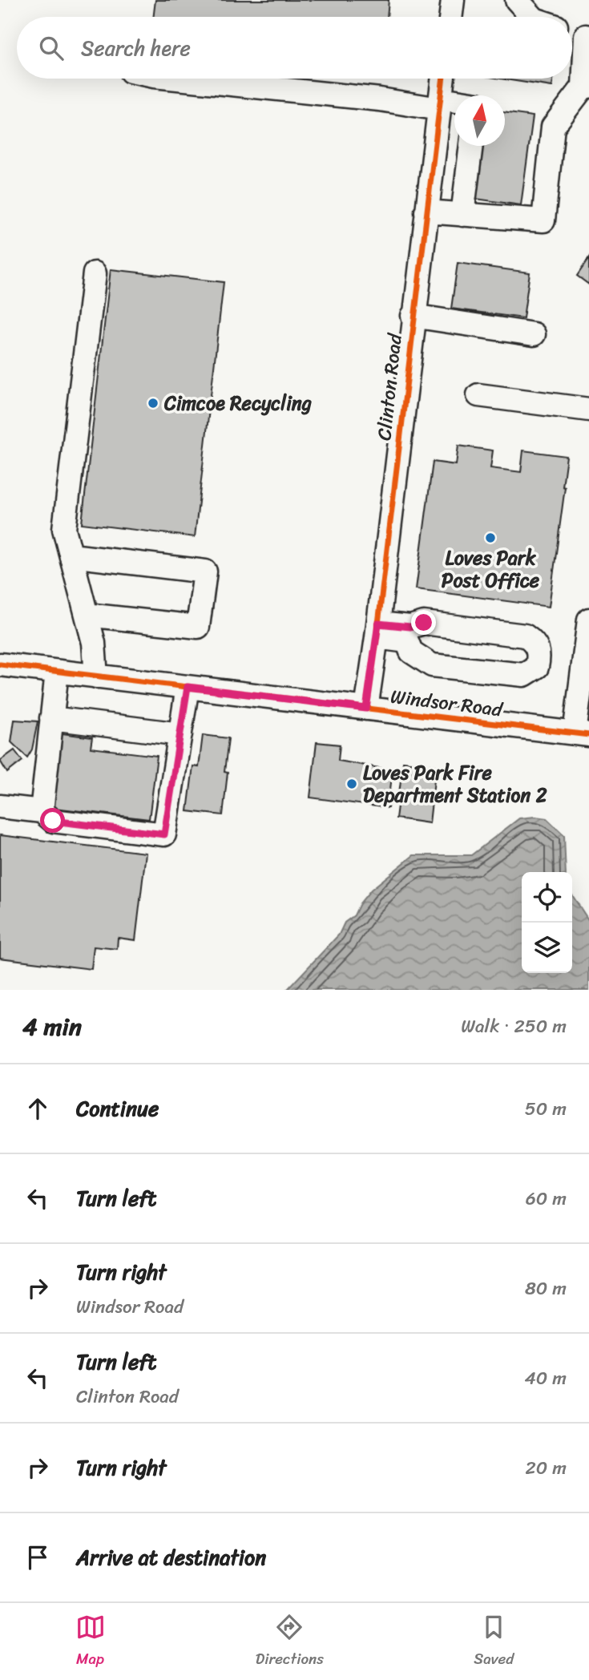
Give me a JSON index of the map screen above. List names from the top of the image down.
{
  "streets": {
    "street": ["Clinton Road", "Windsor Road"]
  },
  "crossings": [
    ["Clinton Road", "Windsor Road"]
  ],
  "places": ["Cimcoe Recycling", "Loves Park Post Office", "Loves Park Fire Department Station 2"],
  "north": "top",
  "page": {
    "search": "Search here",
    "heading": ["4 min", "Walk · 250 m"],
    "list": [
      ["Continue", "50 m"],
      ["Turn left", "60 m"],
      ["Turn right", "Windsor Road", "80 m"],
      ["Turn left", "Clinton Road", "40 m"],
      ["Turn right", "20 m"],
      "Arrive at destination"
    ],
    "nav": ["Map", "Directions", "Saved"]
  }
}
